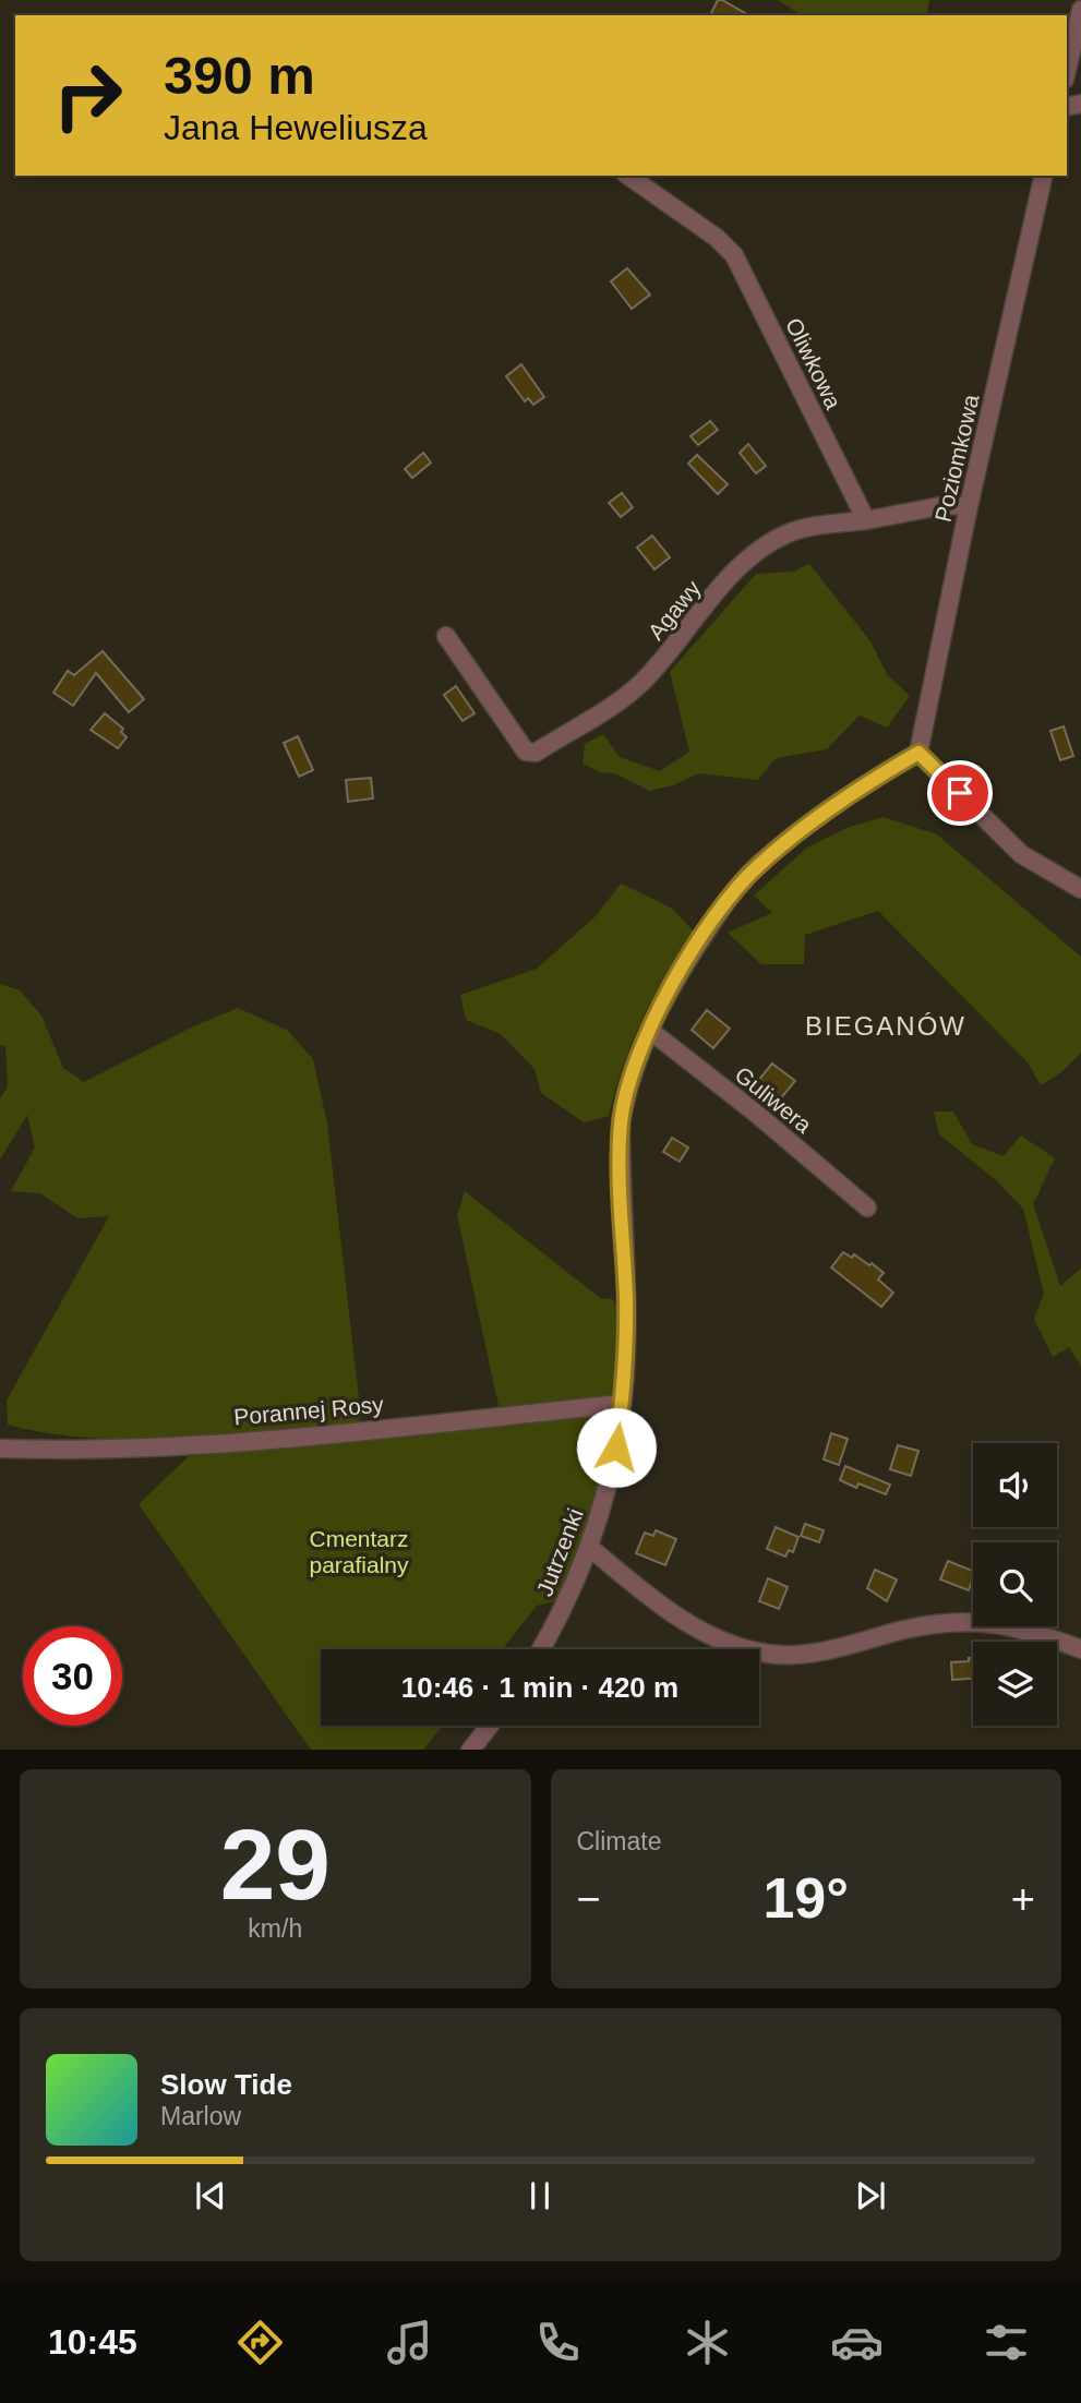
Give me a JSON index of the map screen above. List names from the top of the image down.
{
  "streets": {
    "street": [
      "Oliwkowa",
      "Poziomkowa",
      "Agawy",
      "Guliwera",
      "Porannej Rosy",
      "Jutrzenki"
    ]
  },
  "crossings": [
    ["Oliwkowa", "Agawy"],
    ["Poziomkowa", "Jutrzenki"],
    ["Guliwera", "Jutrzenki"],
    ["Porannej Rosy", "Jutrzenki"]
  ],
  "districts": ["BIEGANÓW"],
  "parks": ["Cmentarz parafialny"],
  "page": {
    "turn": ["390 m", "Jana Heweliusza"],
    "limit": "30",
    "trip": "10:46 · 1 min · 420 m",
    "tile": [
      ["29", "km/h"],
      "Climate"
    ],
    "heat": ["−", "19°", "+"],
    "song": ["Slow Tide", "Marlow"],
    "tabs": "10:45"
  }
}
